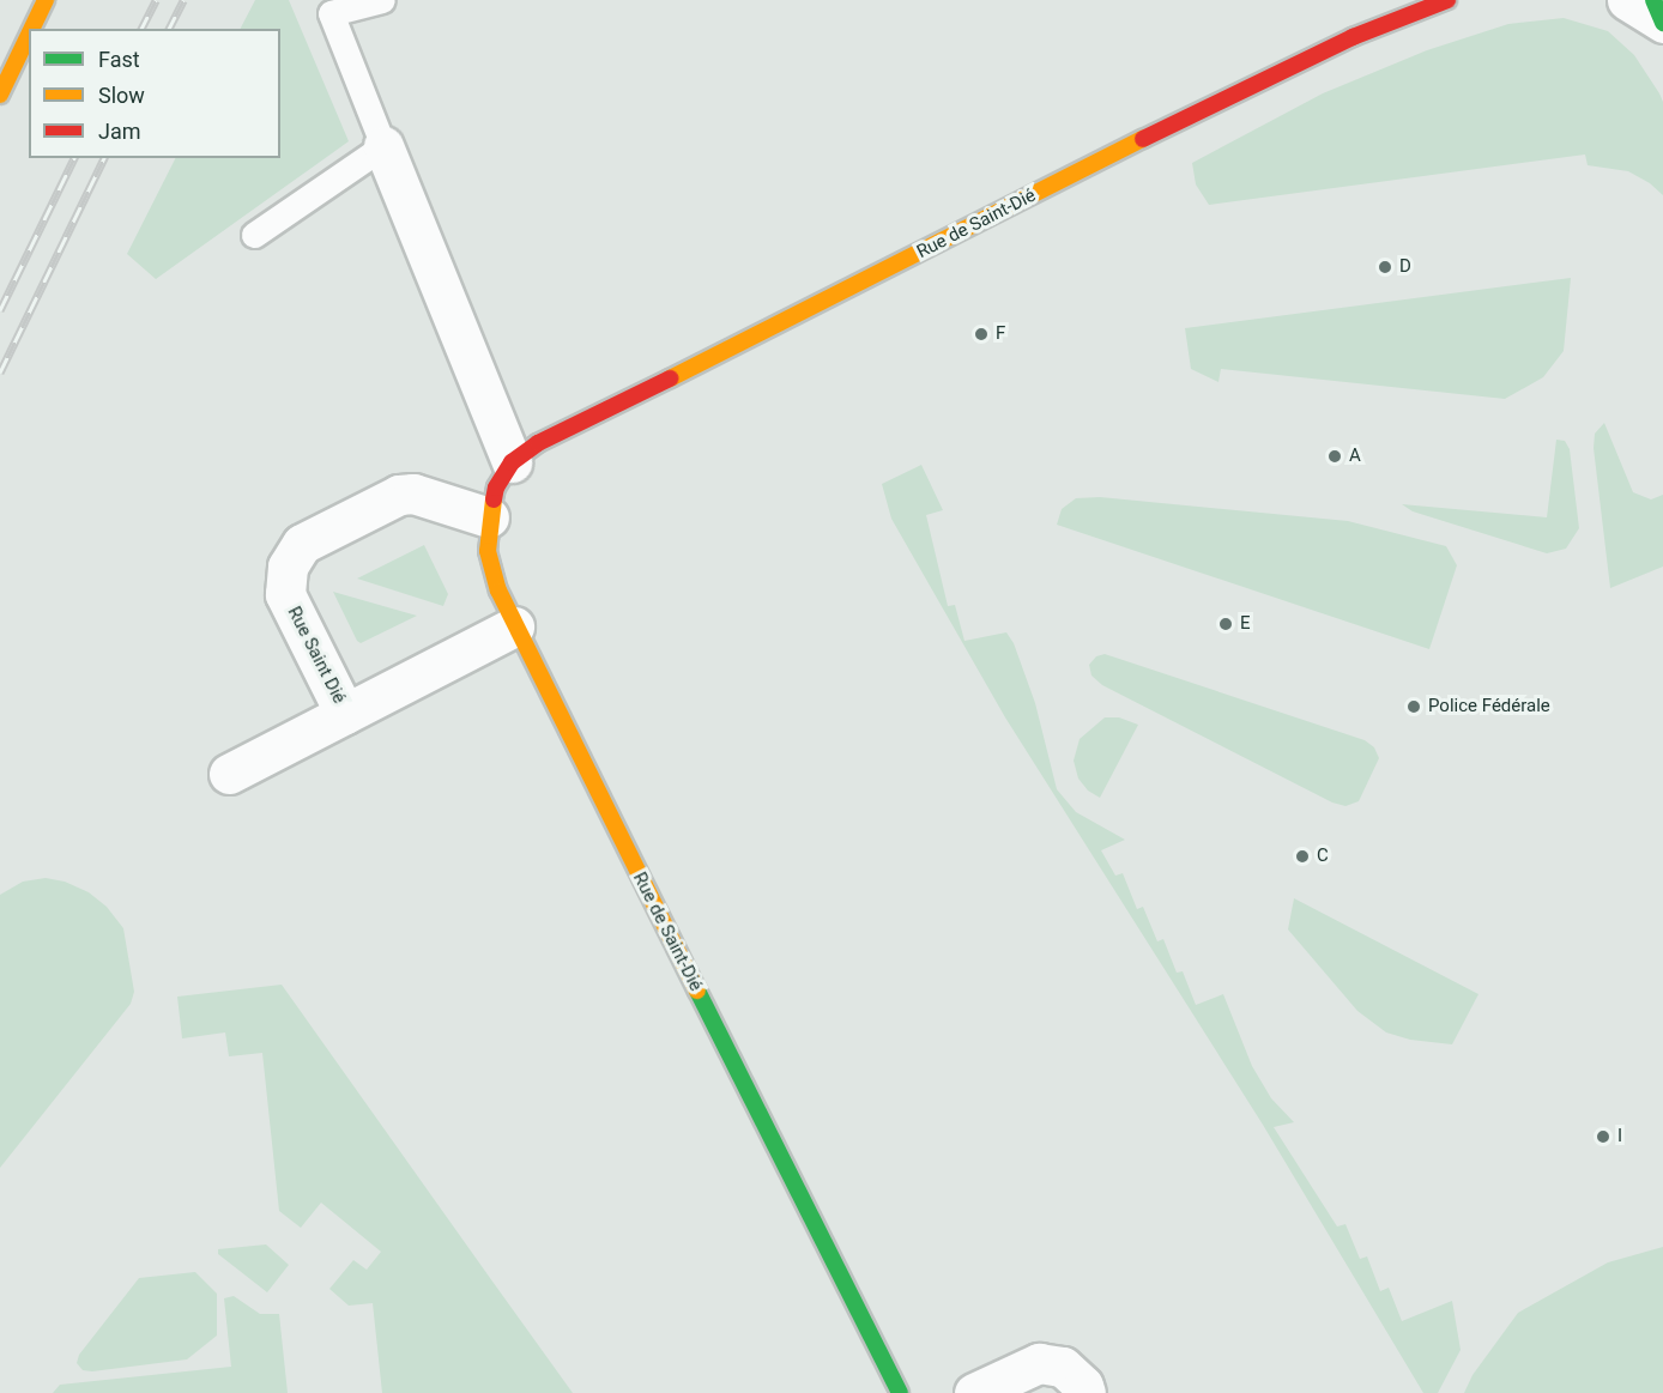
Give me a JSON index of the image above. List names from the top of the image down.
{
  "streets": {
    "street": ["Rue de Saint-Dié", "Rue Saint Dié"]
  },
  "crossings": [
    ["Rue de Saint-Dié", "Rue Saint Dié"]
  ],
  "places": [
    "D",
    "F",
    "A",
    "E",
    "Police Fédérale",
    "C",
    "I"
  ],
  "legend": ["Fast", "Slow", "Jam"]
}
